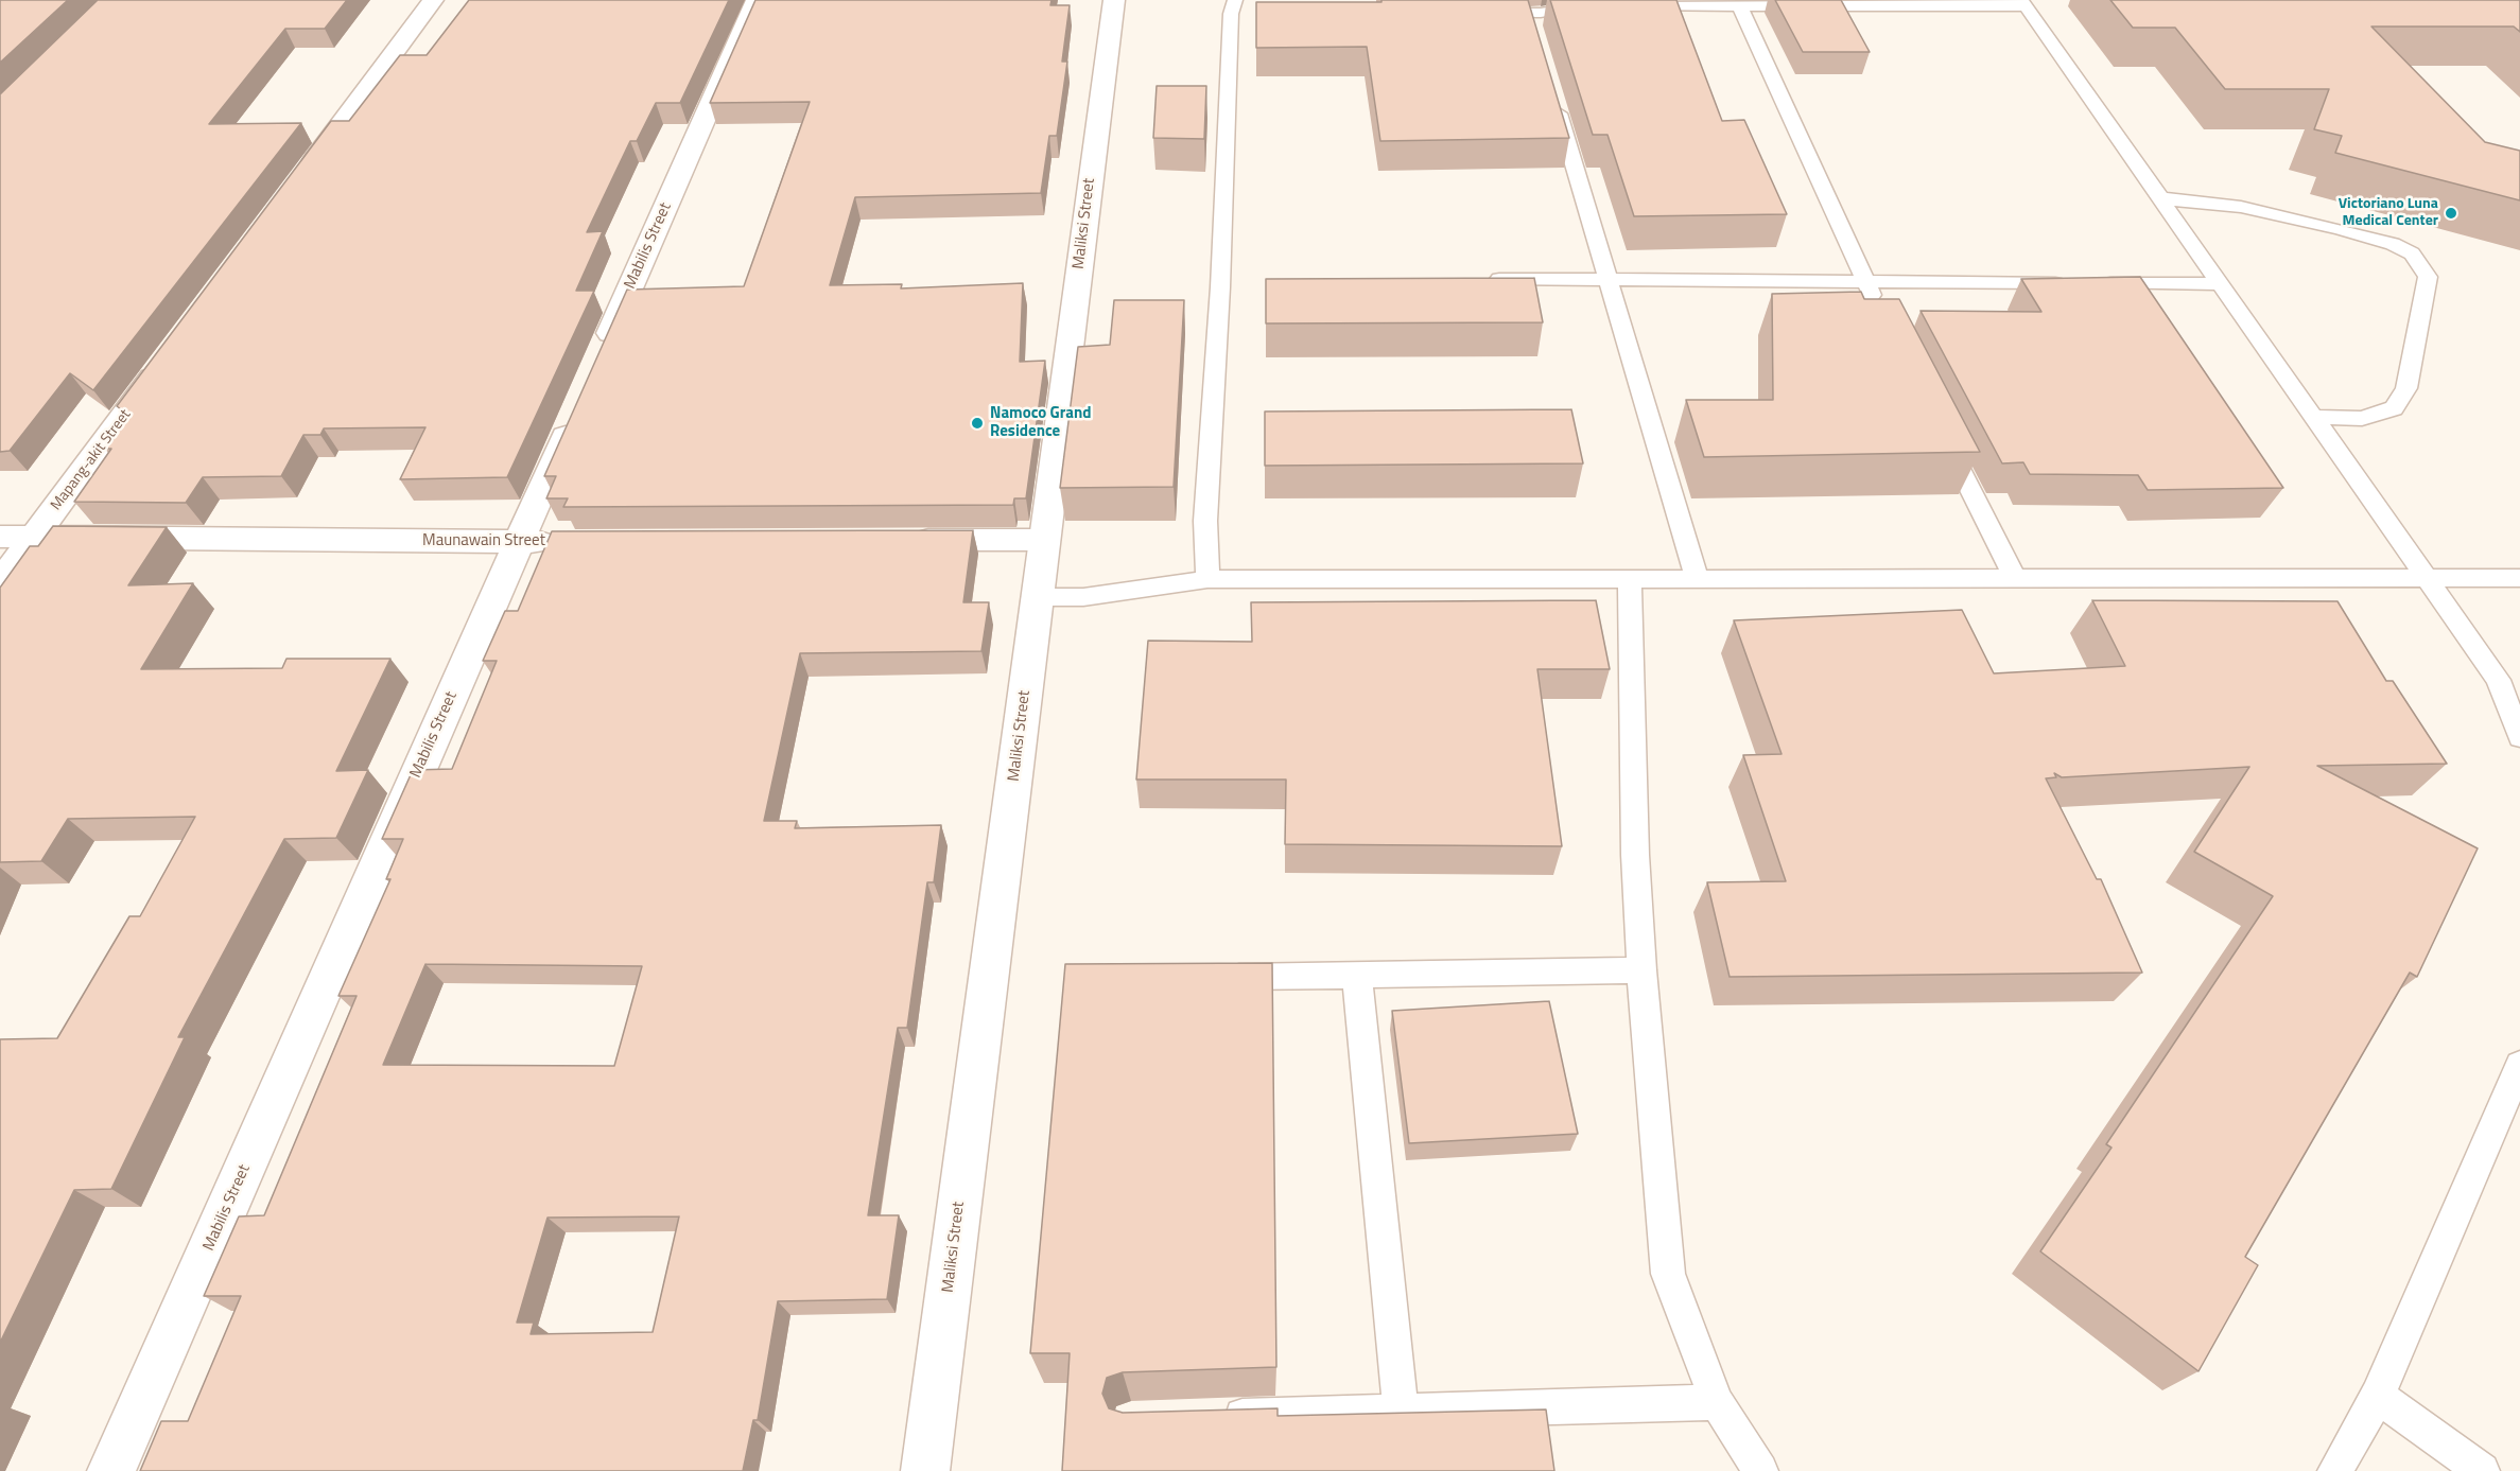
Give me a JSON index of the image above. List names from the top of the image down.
{
  "streets": {
    "street": [
      "Maliksi Street",
      "Mabilis Street",
      "Mapang-akit Street",
      "Maunawain Street"
    ]
  },
  "crossings": [
    ["Mabilis Street", "Maunawain Street"],
    ["Mapang-akit Street", "Maunawain Street"]
  ],
  "places": ["Victoriano Luna Medical Center", "Namoco Grand Residence"]
}
